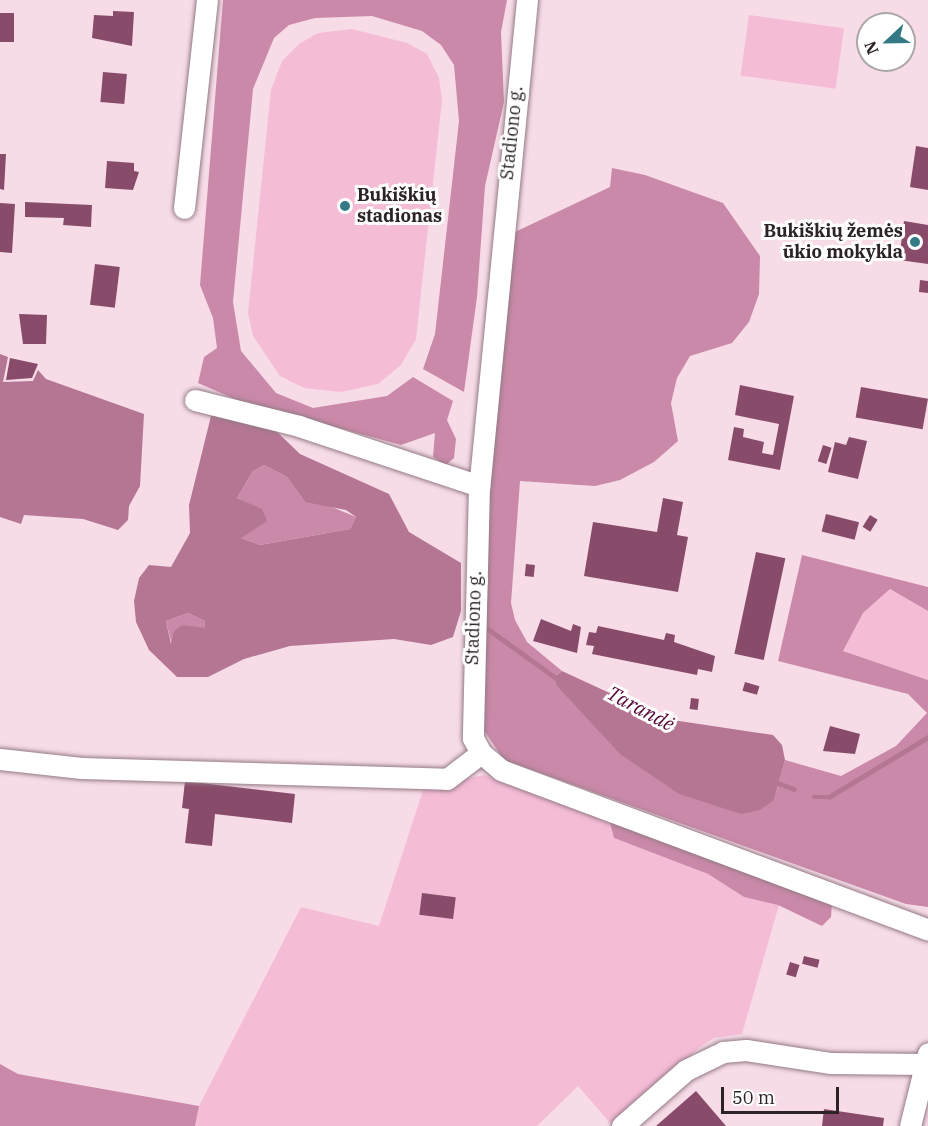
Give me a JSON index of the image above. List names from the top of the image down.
{
  "streets": {
    "street": ["Stadiono g."]
  },
  "water": ["Tarandė"],
  "places": ["Bukiškių stadionas", "Bukiškių žemės ūkio mokykla"],
  "scale_bar": "50 m",
  "north": "left"
}
